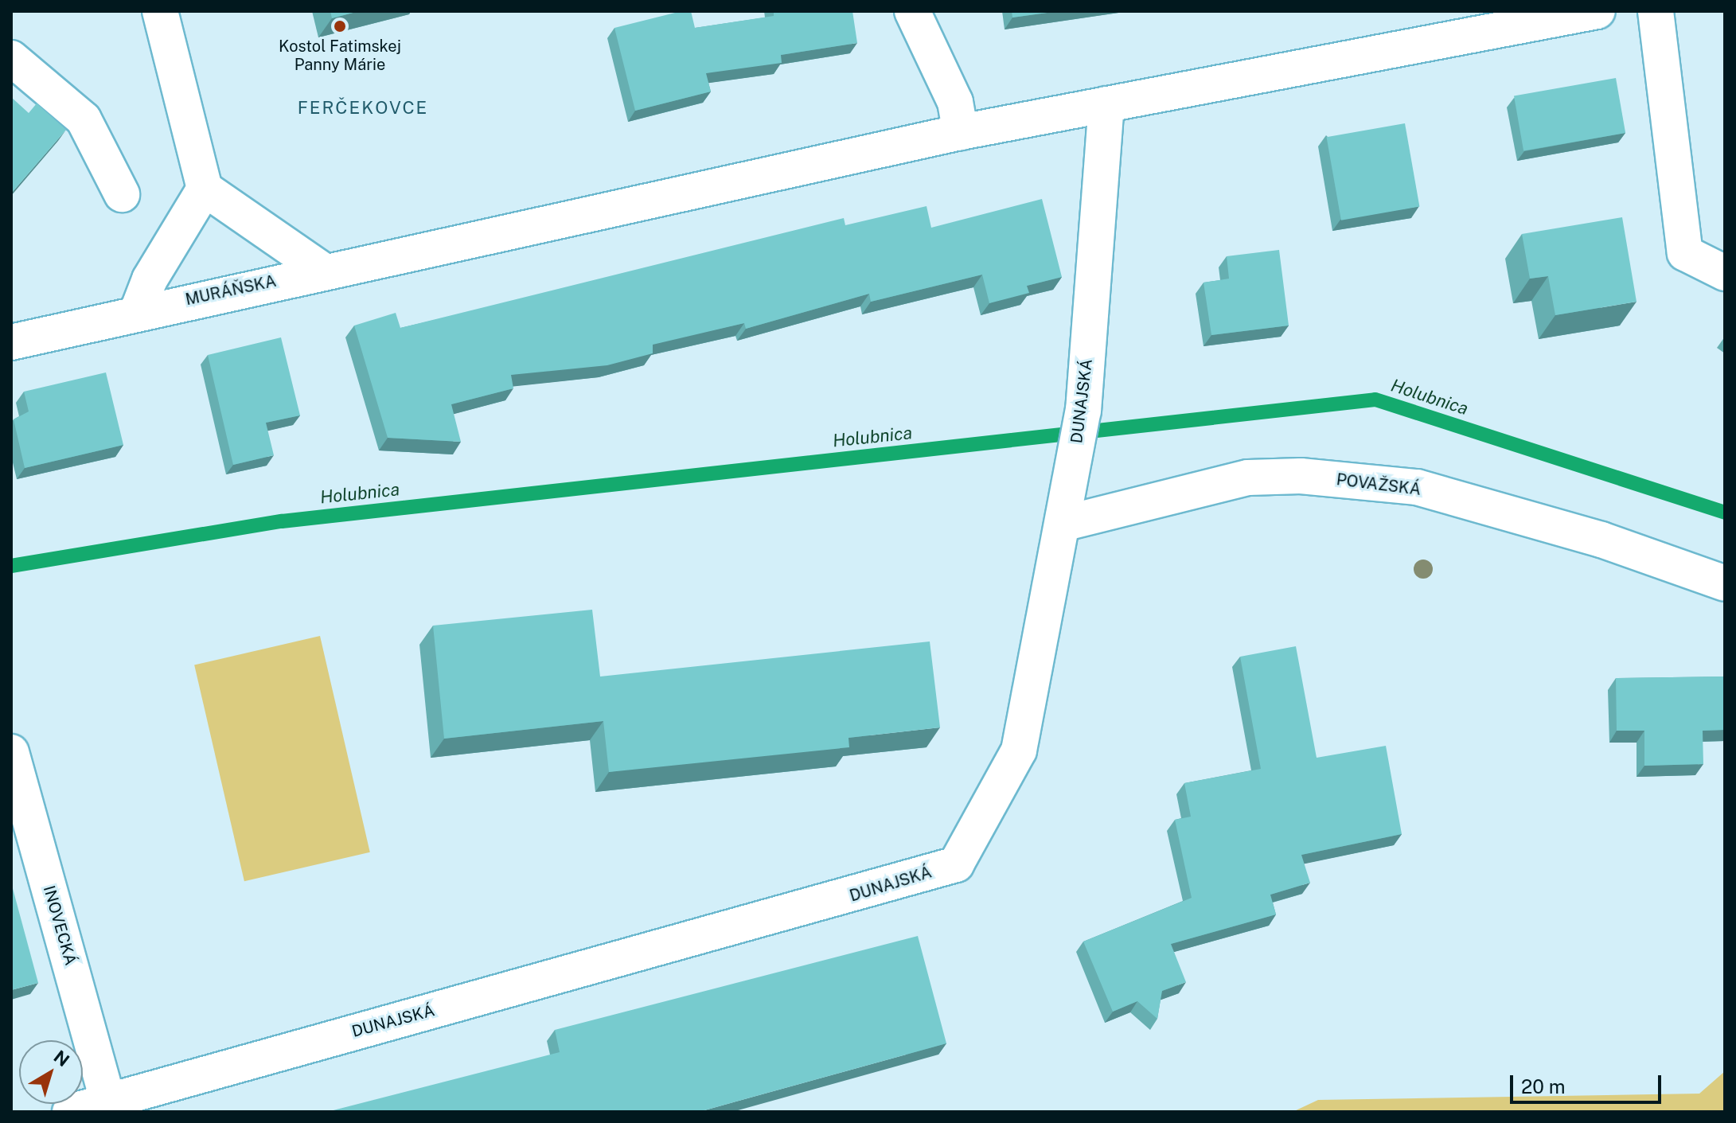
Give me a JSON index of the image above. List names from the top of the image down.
{
  "streets": {
    "street": [
      "MURÁŇSKA",
      "DUNAJSKÁ",
      "POVAŽSKÁ",
      "INOVECKÁ"
    ]
  },
  "crossings": [
    ["MURÁŇSKA", "DUNAJSKÁ"],
    ["DUNAJSKÁ", "POVAŽSKÁ"],
    ["DUNAJSKÁ", "INOVECKÁ"]
  ],
  "districts": ["FERČEKOVCE"],
  "water": ["Holubnica"],
  "places": ["Kostol Fatimskej Panny Márie"],
  "scale_bar": "20 m",
  "north": "top right"
}
